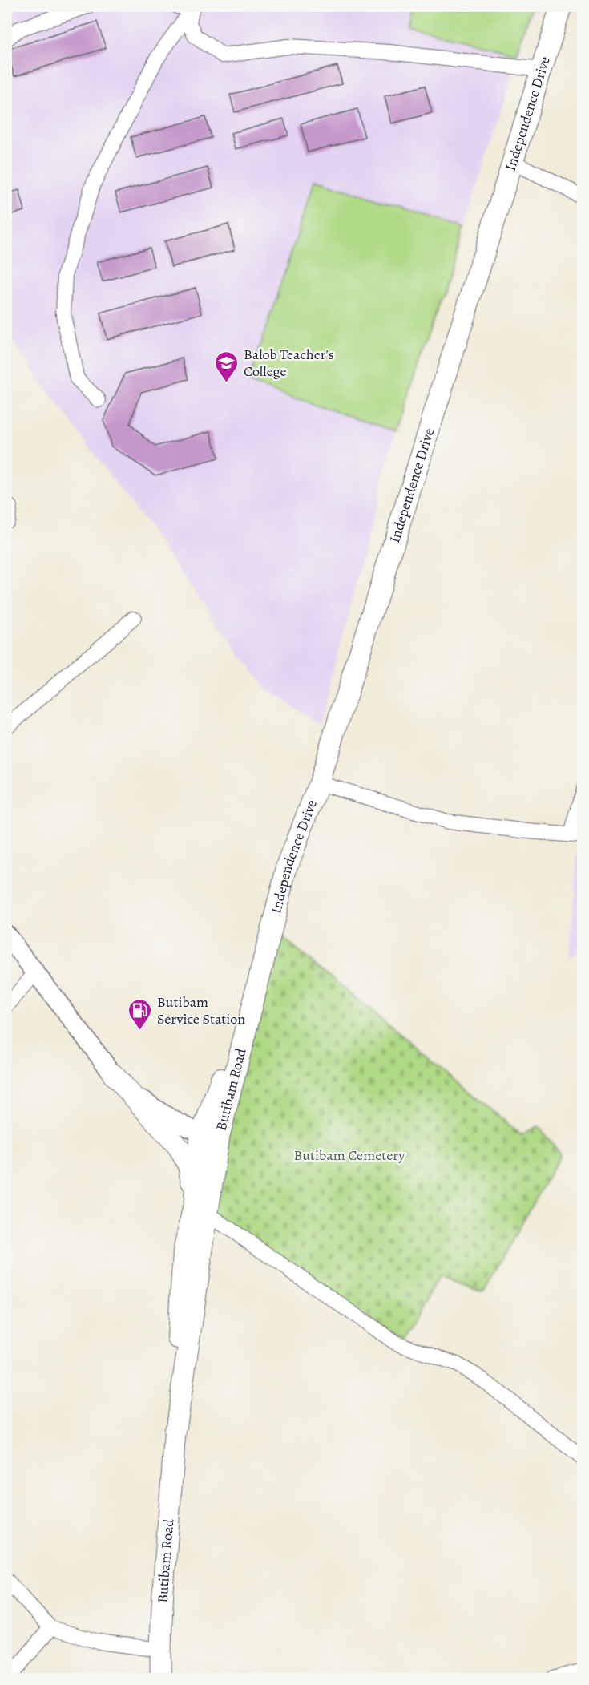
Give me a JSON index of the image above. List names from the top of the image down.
{
  "streets": {
    "main road": ["Independence Drive", "Butibam Road"]
  },
  "crossings": [
    ["Independence Drive", "Butibam Road"]
  ],
  "parks": ["Butibam Cemetery"],
  "places": {
    "school or university": ["Balob Teacher's College"],
    "fuel station": ["Butibam Service Station"]
  }
}
